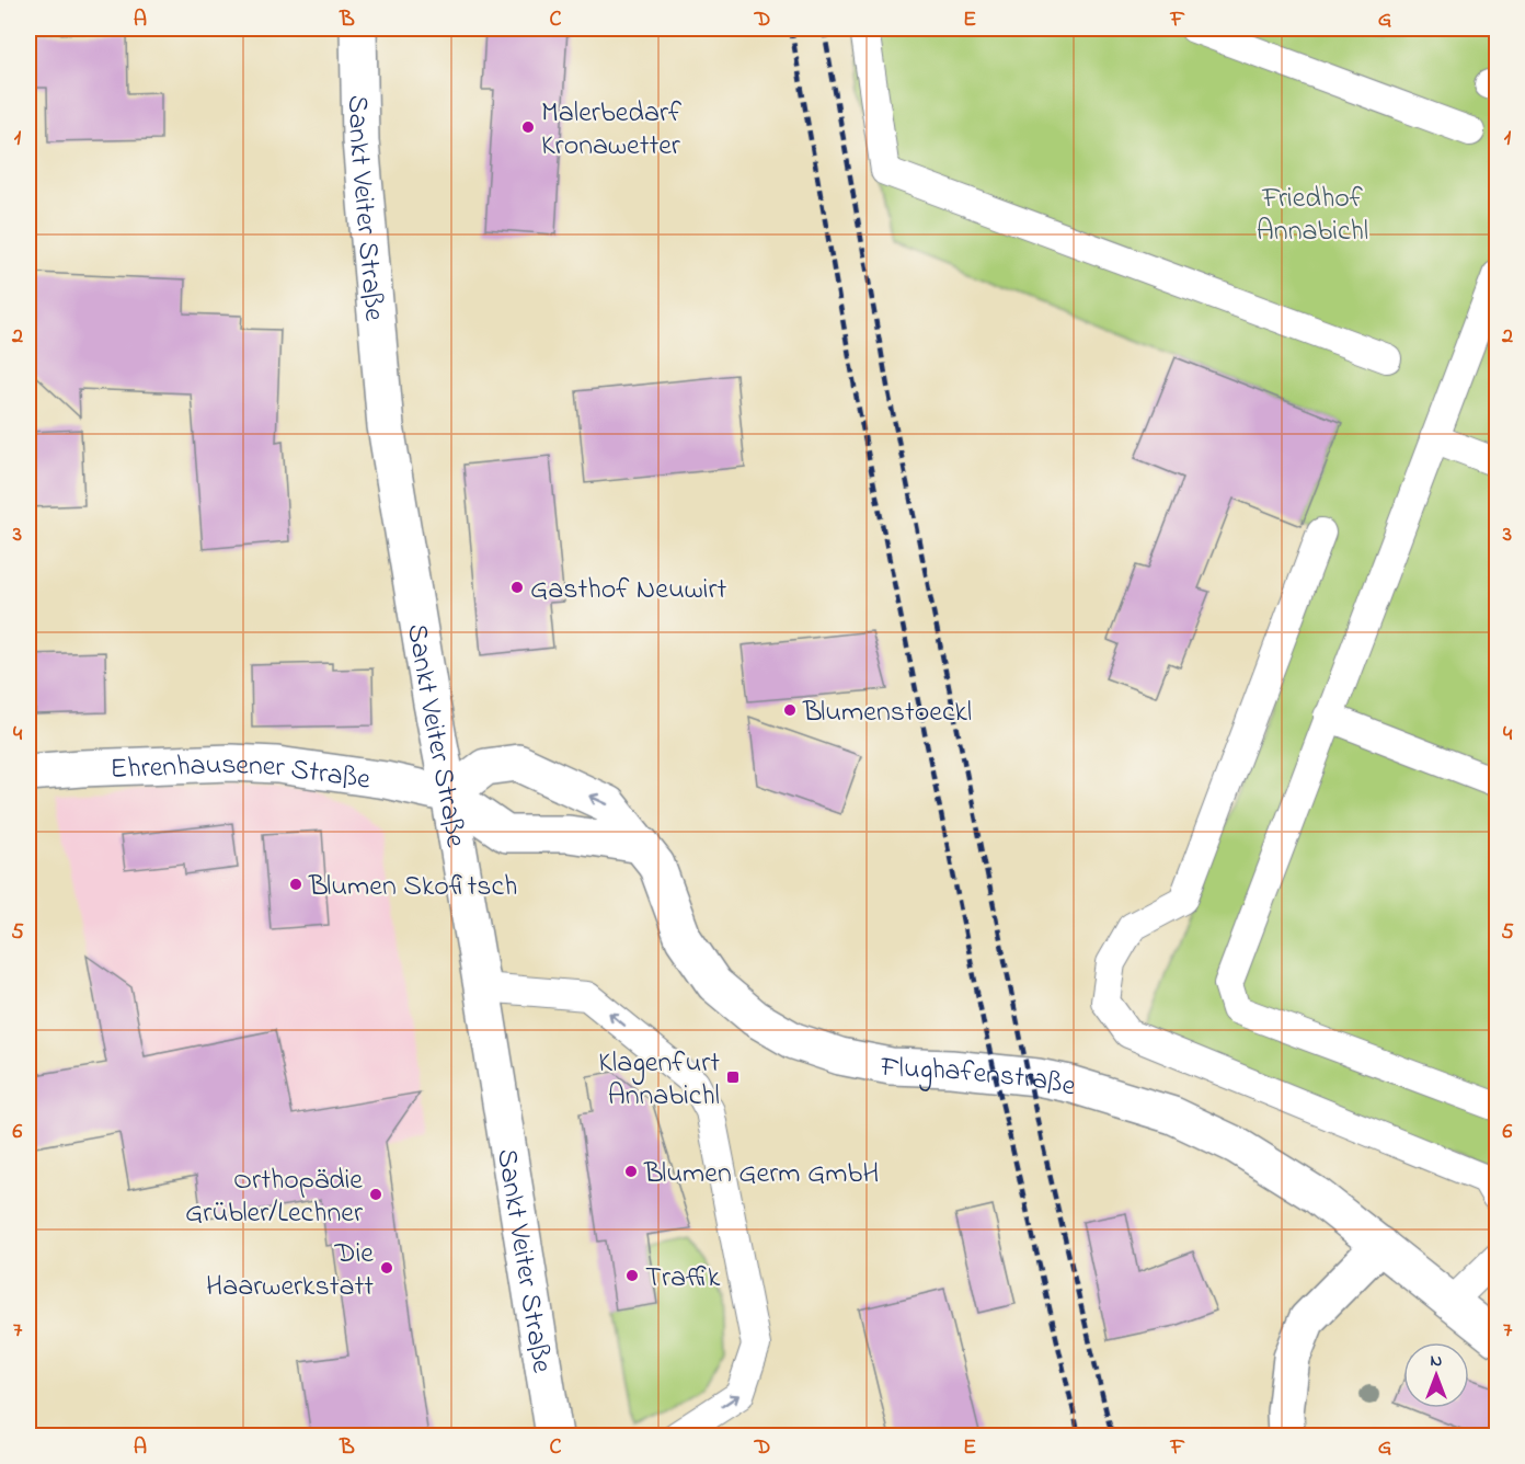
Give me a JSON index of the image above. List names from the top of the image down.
{
  "streets": {
    "street": ["Sankt Veiter Straße", "Ehrenhausener Straße", "Flughafenstraße"]
  },
  "crossings": [
    ["Sankt Veiter Straße", "Ehrenhausener Straße"],
    ["Sankt Veiter Straße", "Flughafenstraße"],
    ["Ehrenhausener Straße", "Flughafenstraße"]
  ],
  "parks": ["Friedhof Annabichl"],
  "places": {
    "other": [
      "Malerbedarf Kronawetter",
      "Gasthof Neuwirt",
      "Blumenstoeckl",
      "Blumen Skofitsch",
      "Blumen Germ GmbH",
      "Orthopädie Grübler/Lechner",
      "Die Haarwerkstatt",
      "Traffik"
    ],
    "transit": ["Klagenfurt Annabichl"]
  },
  "north": "top",
  "grid": {
    "columns": [
      "A",
      "B",
      "C",
      "D",
      "E",
      "F",
      "G"
    ],
    "rows": [
      "1",
      "2",
      "3",
      "4",
      "5",
      "6",
      "7"
    ]
  }
}
